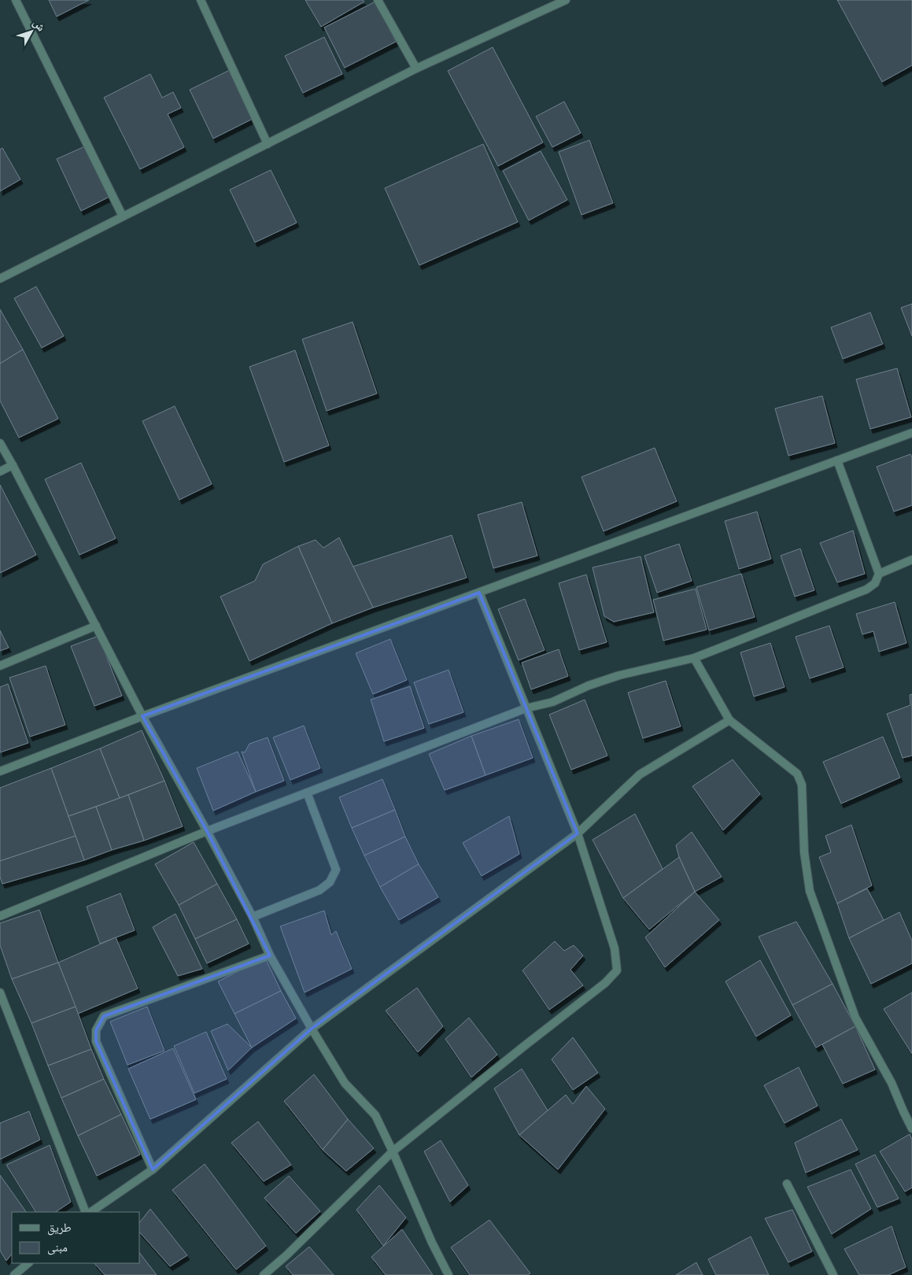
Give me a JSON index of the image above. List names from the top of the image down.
{
  "legend": ["طريق", "مبنى"],
  "north": "top right"
}
